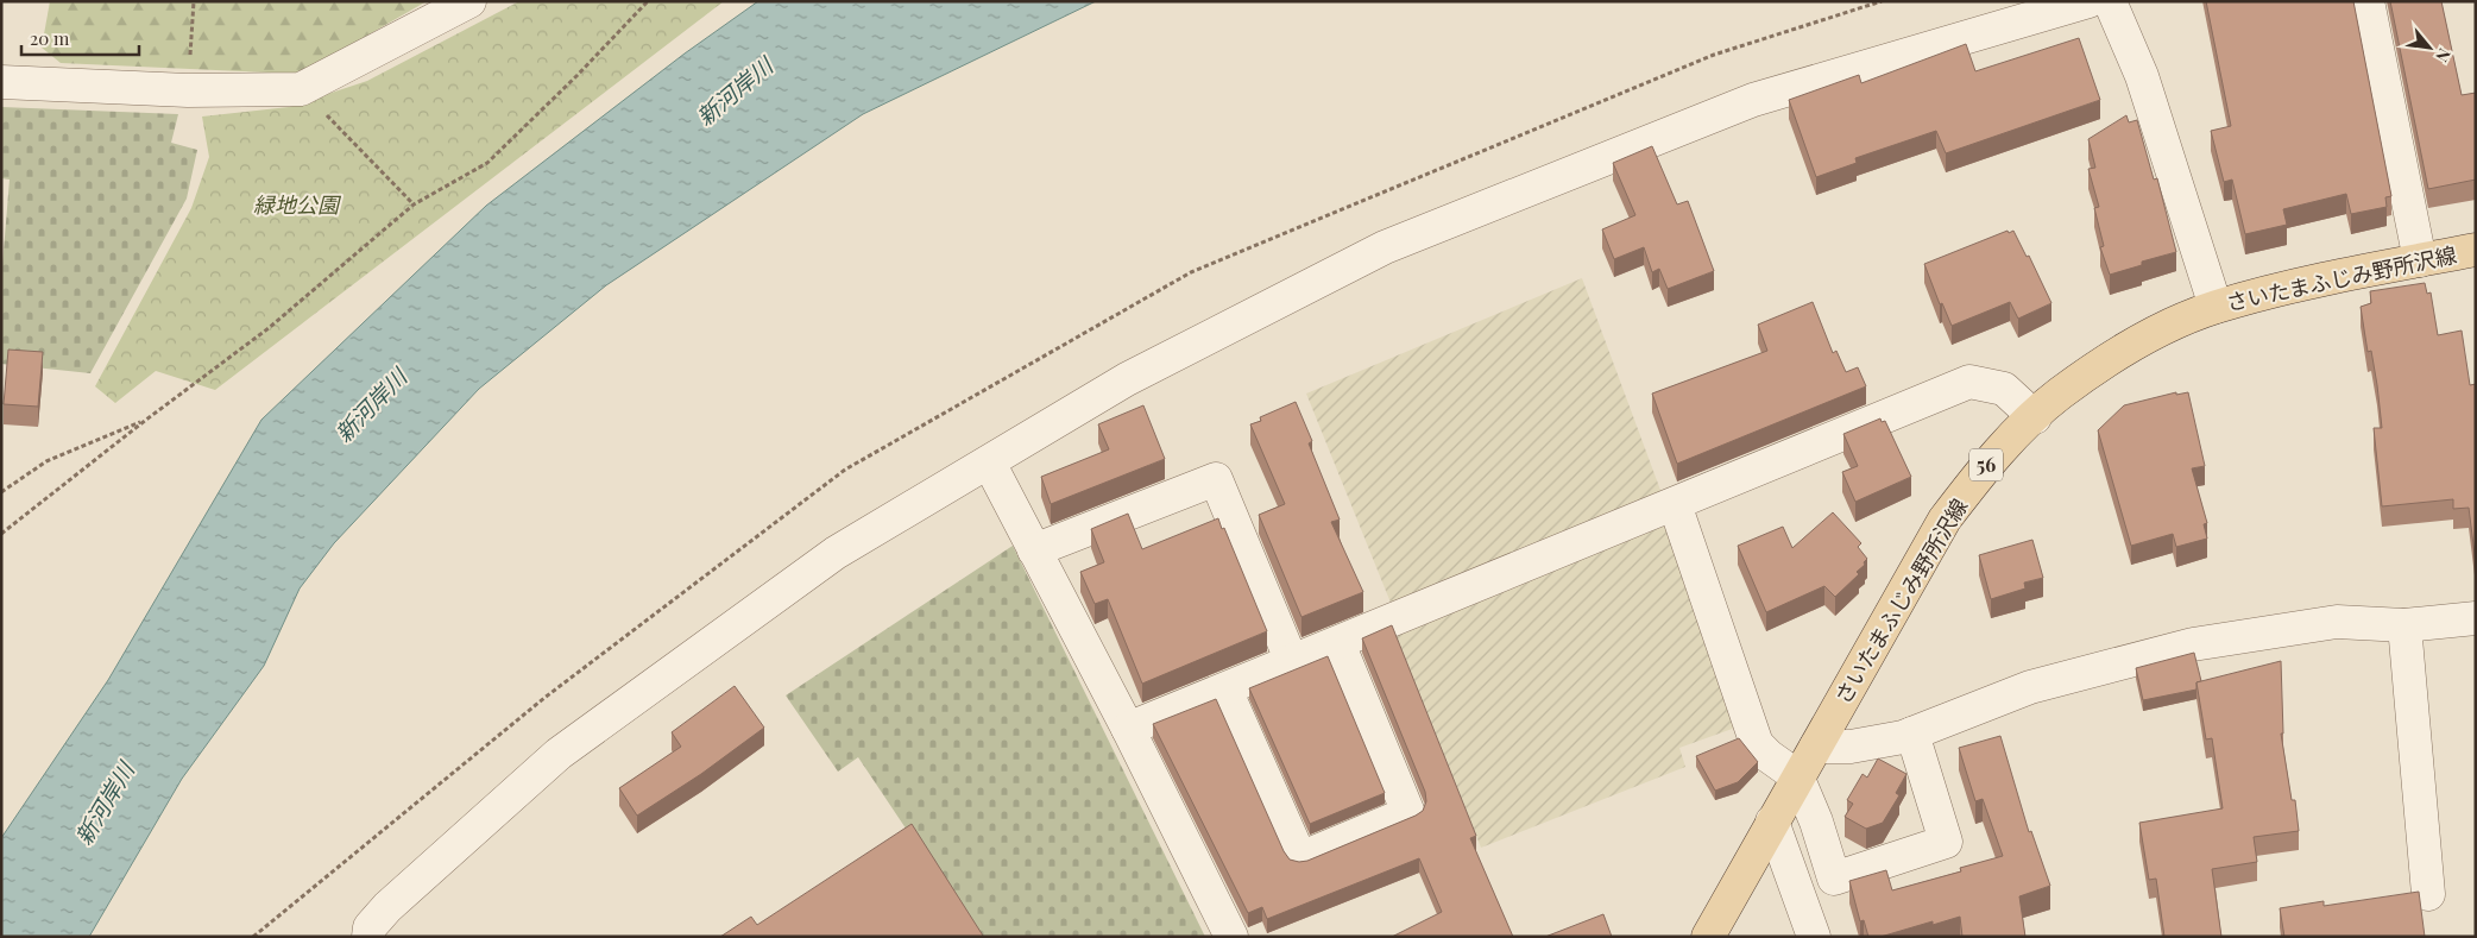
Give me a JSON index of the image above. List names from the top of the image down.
{
  "streets": {
    "main road": ["さいたまふじみ野所沢線", "56"]
  },
  "water": ["新河岸川"],
  "parks": ["緑地公園"],
  "scale_bar": "20 m",
  "north": "bottom right"
}
